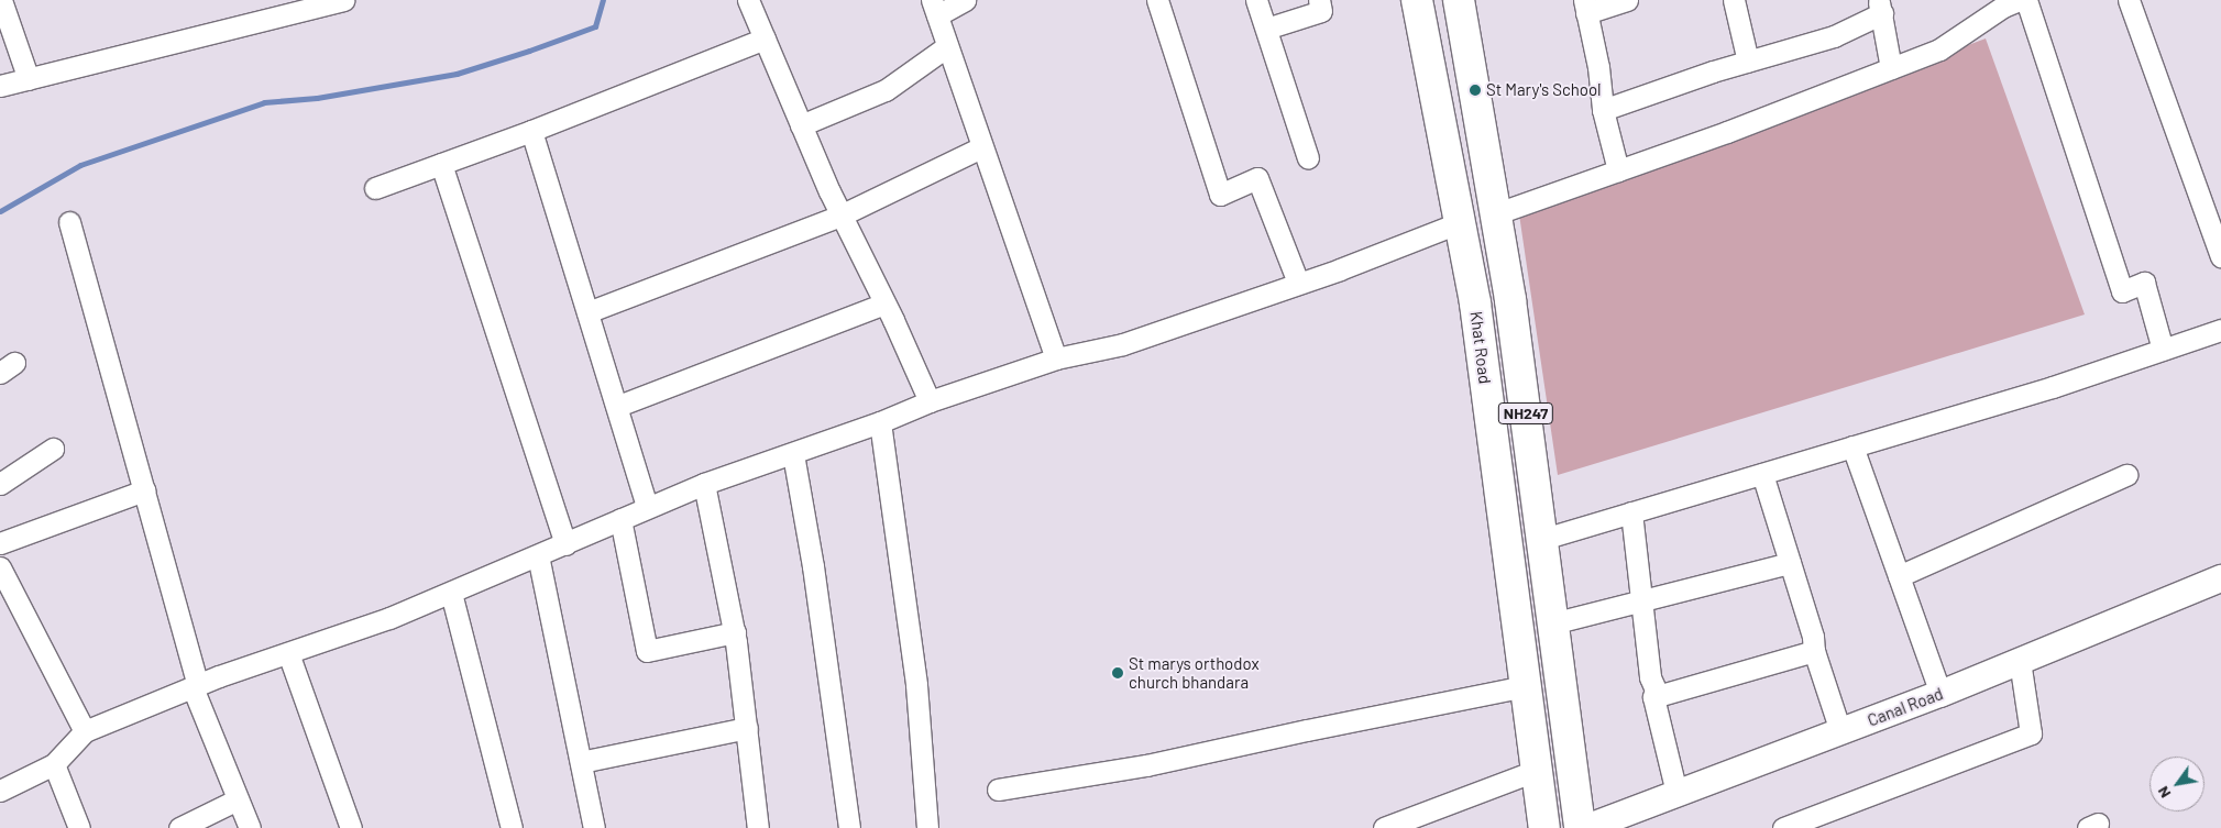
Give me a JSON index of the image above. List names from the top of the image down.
{
  "streets": {
    "highway": ["Khat Road", "NH247"],
    "street": ["Canal Road"]
  },
  "places": ["St Mary's School", "St marys orthodox church bhandara"],
  "north": "bottom left"
}
